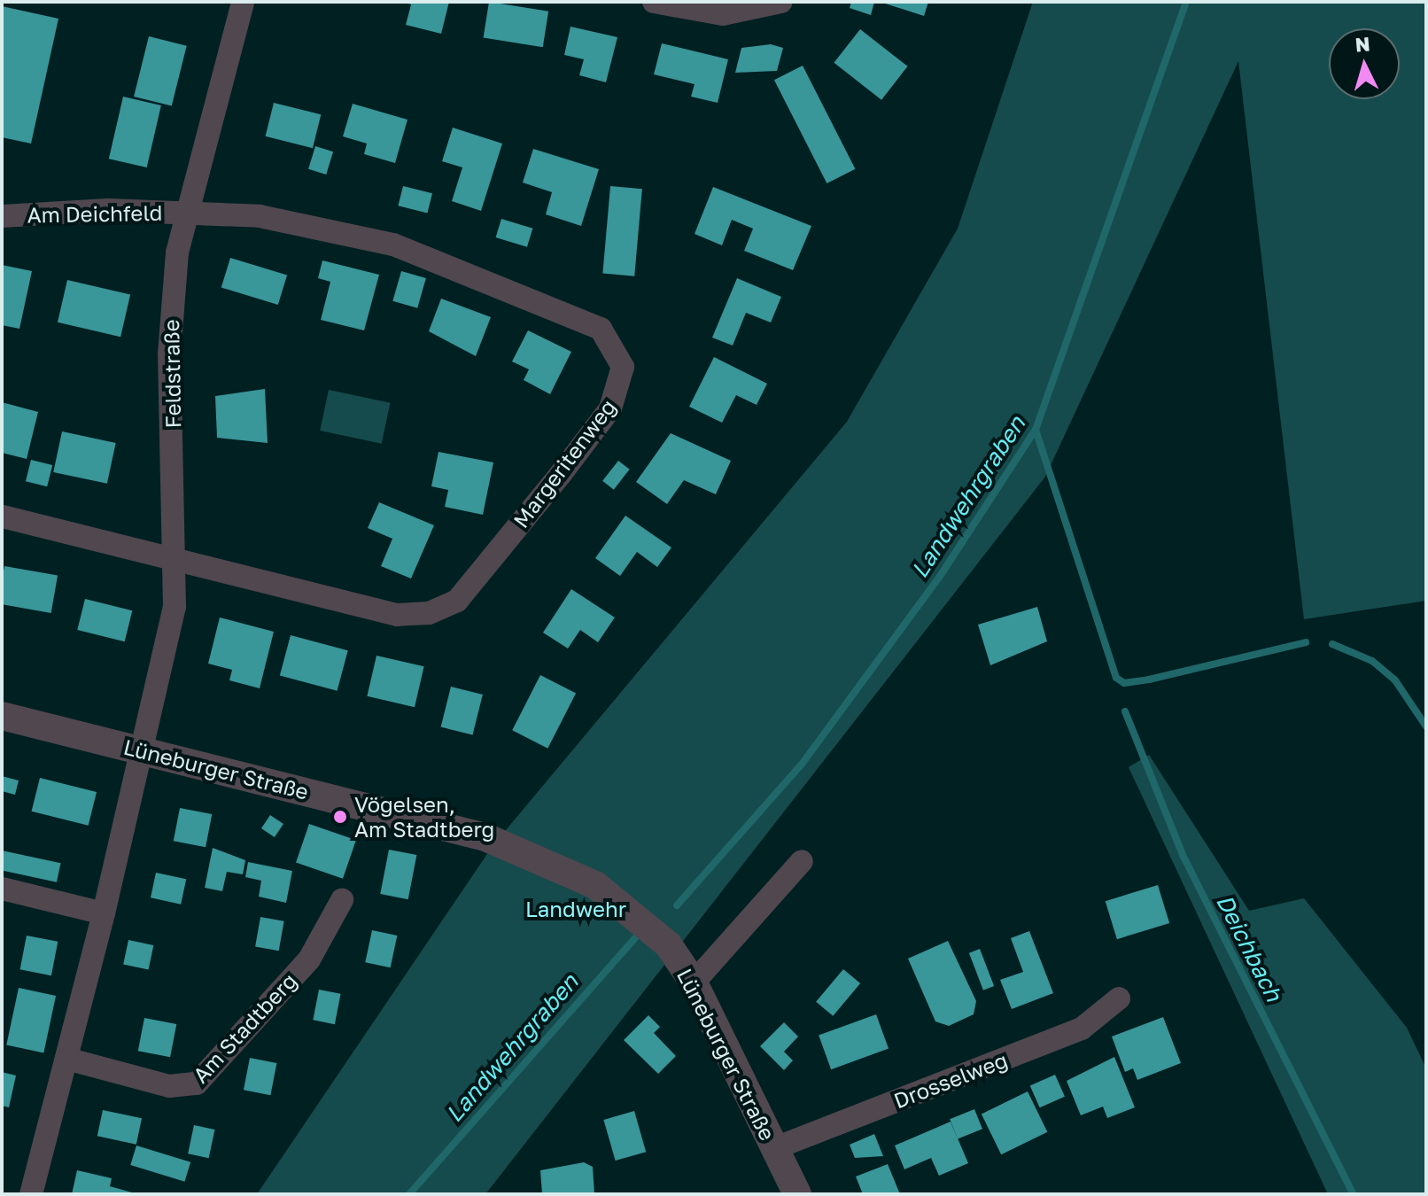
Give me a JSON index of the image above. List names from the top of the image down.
{
  "streets": {
    "street": [
      "Am Deichfeld",
      "Feldstraße",
      "Margeritenweg",
      "Lüneburger Straße",
      "Am Stadtberg",
      "Drosselweg"
    ]
  },
  "crossings": [
    ["Am Deichfeld", "Feldstraße"],
    ["Am Deichfeld", "Margeritenweg"],
    ["Feldstraße", "Margeritenweg"],
    ["Feldstraße", "Lüneburger Straße"],
    ["Lüneburger Straße", "Drosselweg"]
  ],
  "water": ["Landwehrgraben", "Deichbach"],
  "parks": ["Landwehr"],
  "places": ["Vögelsen, Am Stadtberg"],
  "north": "top"
}
